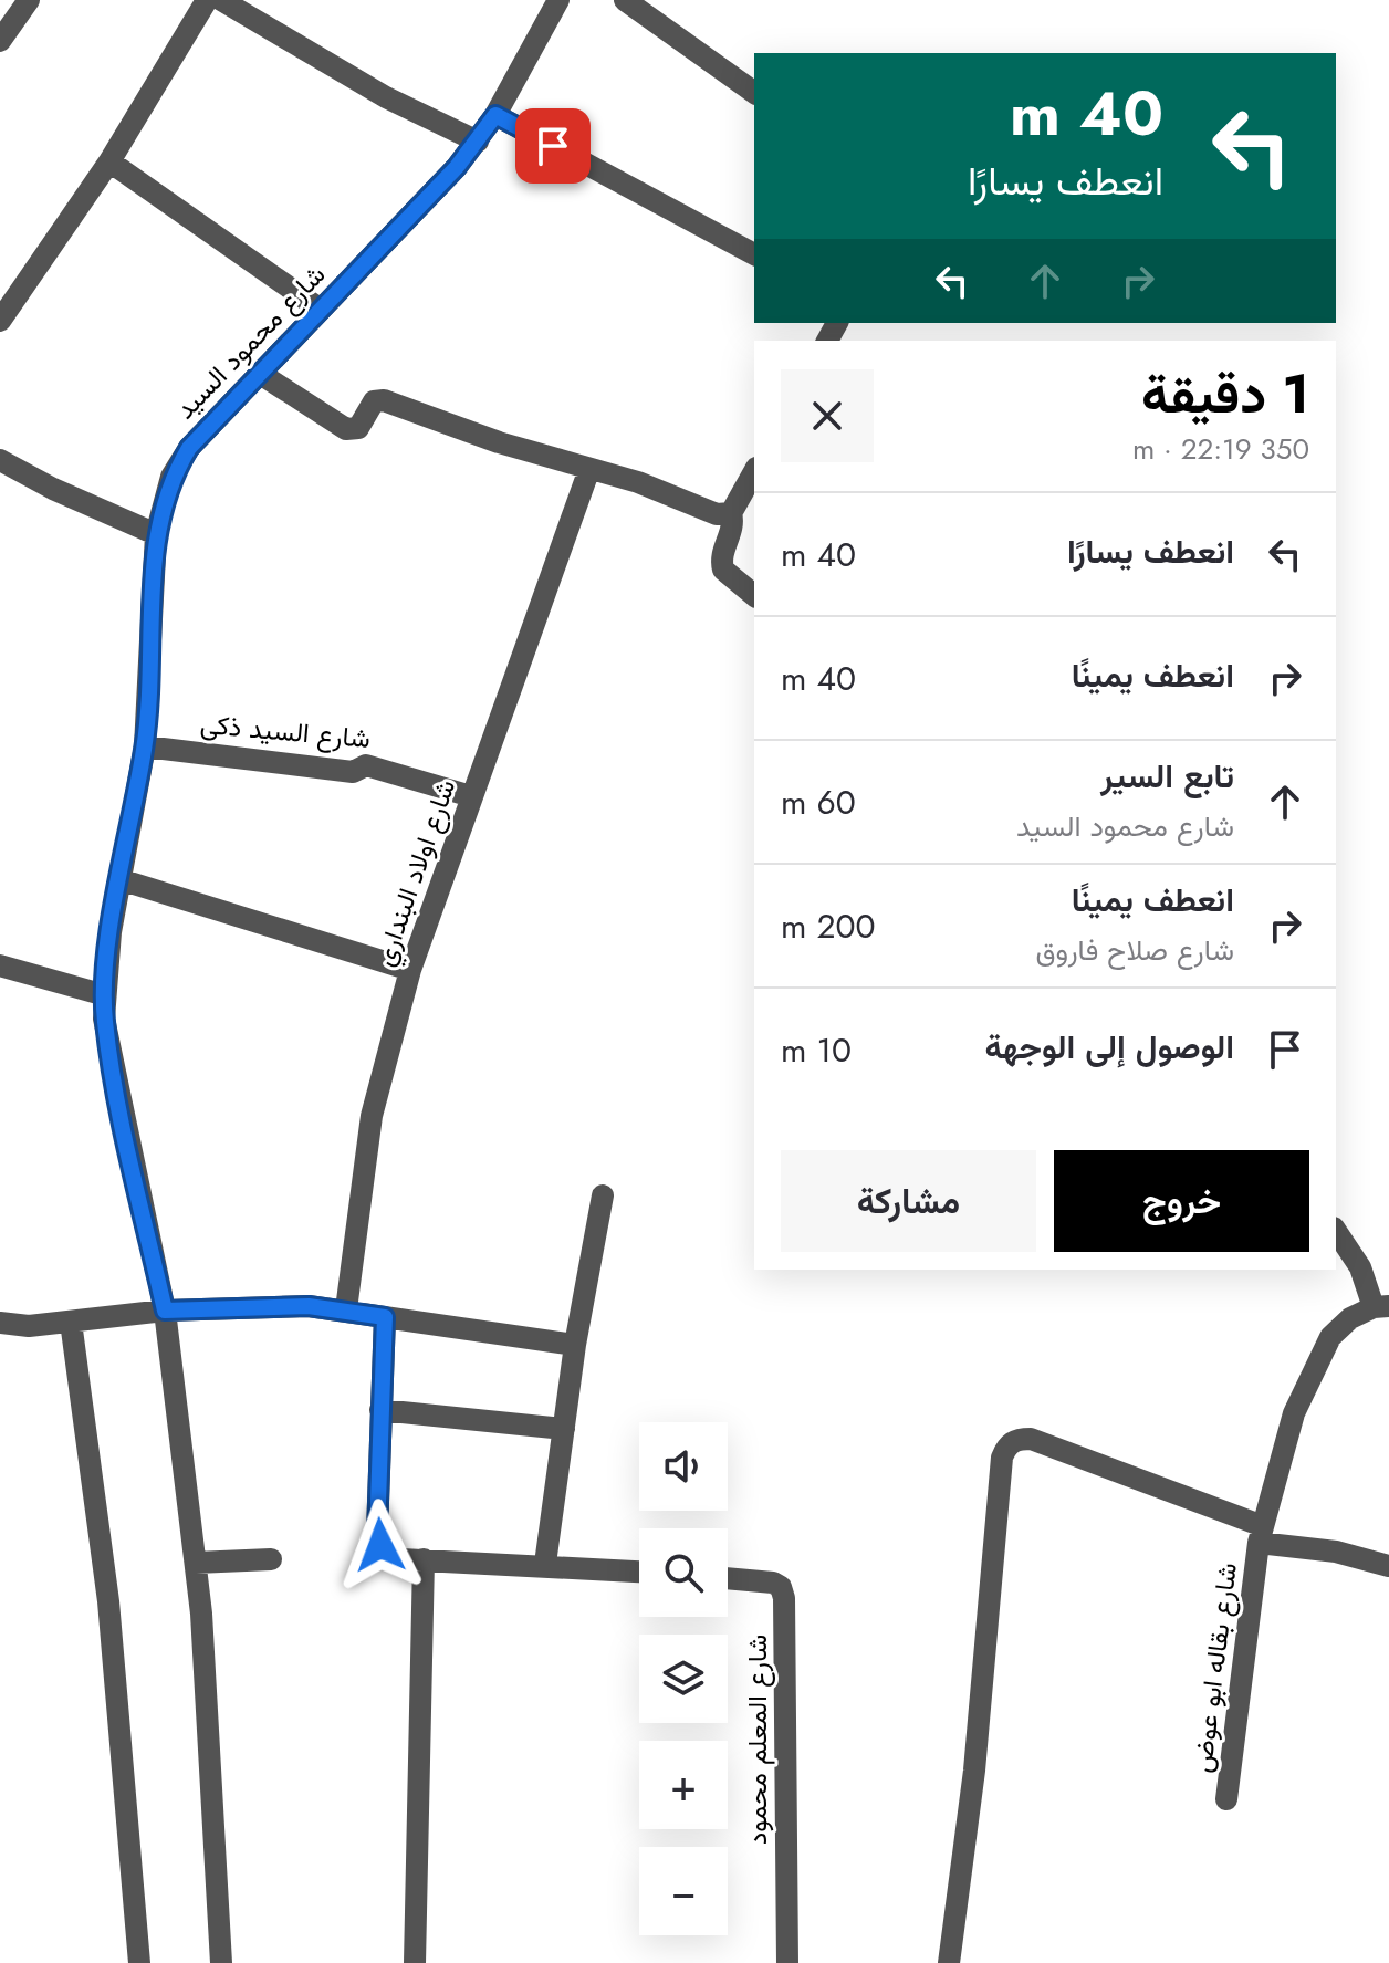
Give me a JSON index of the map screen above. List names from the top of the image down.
{
  "streets": {
    "street": [
      "شارع محمود السيد",
      "شارع السيد ذكى",
      "شارع اولاد البنداري",
      "شارع بقاله ابو عوض",
      "شارع المعلم محمود"
    ]
  },
  "crossings": [
    ["شارع محمود السيد", "شارع السيد ذكى"],
    ["شارع السيد ذكى", "شارع اولاد البنداري"]
  ],
  "page": {
    "turn": ["40 m", "انعطف يسارًا"],
    "heading": ["1 دقيقة", "350 m · 22:19"],
    "list": [
      {
        "name": "انعطف يسارًا",
        "value": "40 m"
      },
      {
        "name": "انعطف يمينًا",
        "value": "40 m"
      },
      {
        "name": "تابع السير",
        "note": "شارع محمود السيد",
        "value": "60 m"
      },
      {
        "name": "انعطف يمينًا",
        "note": "شارع صلاح فاروق",
        "value": "200 m"
      },
      {
        "name": "الوصول إلى الوجهة",
        "value": "10 m"
      }
    ],
    "buttons": ["خروج", "مشاركة"],
    "map_buttons": ["+", "−"]
  }
}
